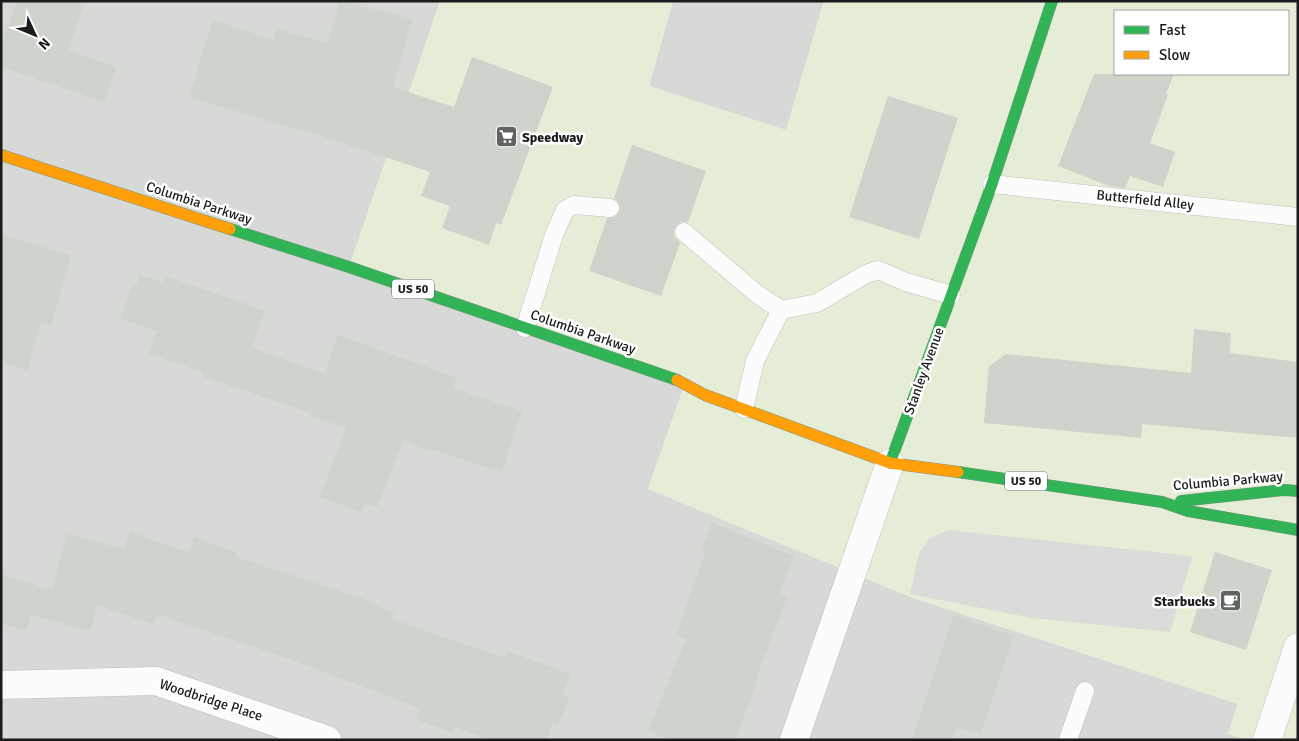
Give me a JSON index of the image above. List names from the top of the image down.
{
  "streets": {
    "main road": ["Columbia Parkway", "US 50", "Stanley Avenue"],
    "street": ["Woodbridge Place"],
    "lane": ["Butterfield Alley"]
  },
  "crossings": [
    ["Butterfield Alley", "Stanley Avenue"],
    ["Columbia Parkway", "Stanley Avenue"]
  ],
  "places": {
    "supermarket": ["Speedway"],
    "cafe": ["Starbucks"]
  },
  "legend": ["Fast", "Slow"],
  "north": "bottom right"
}
